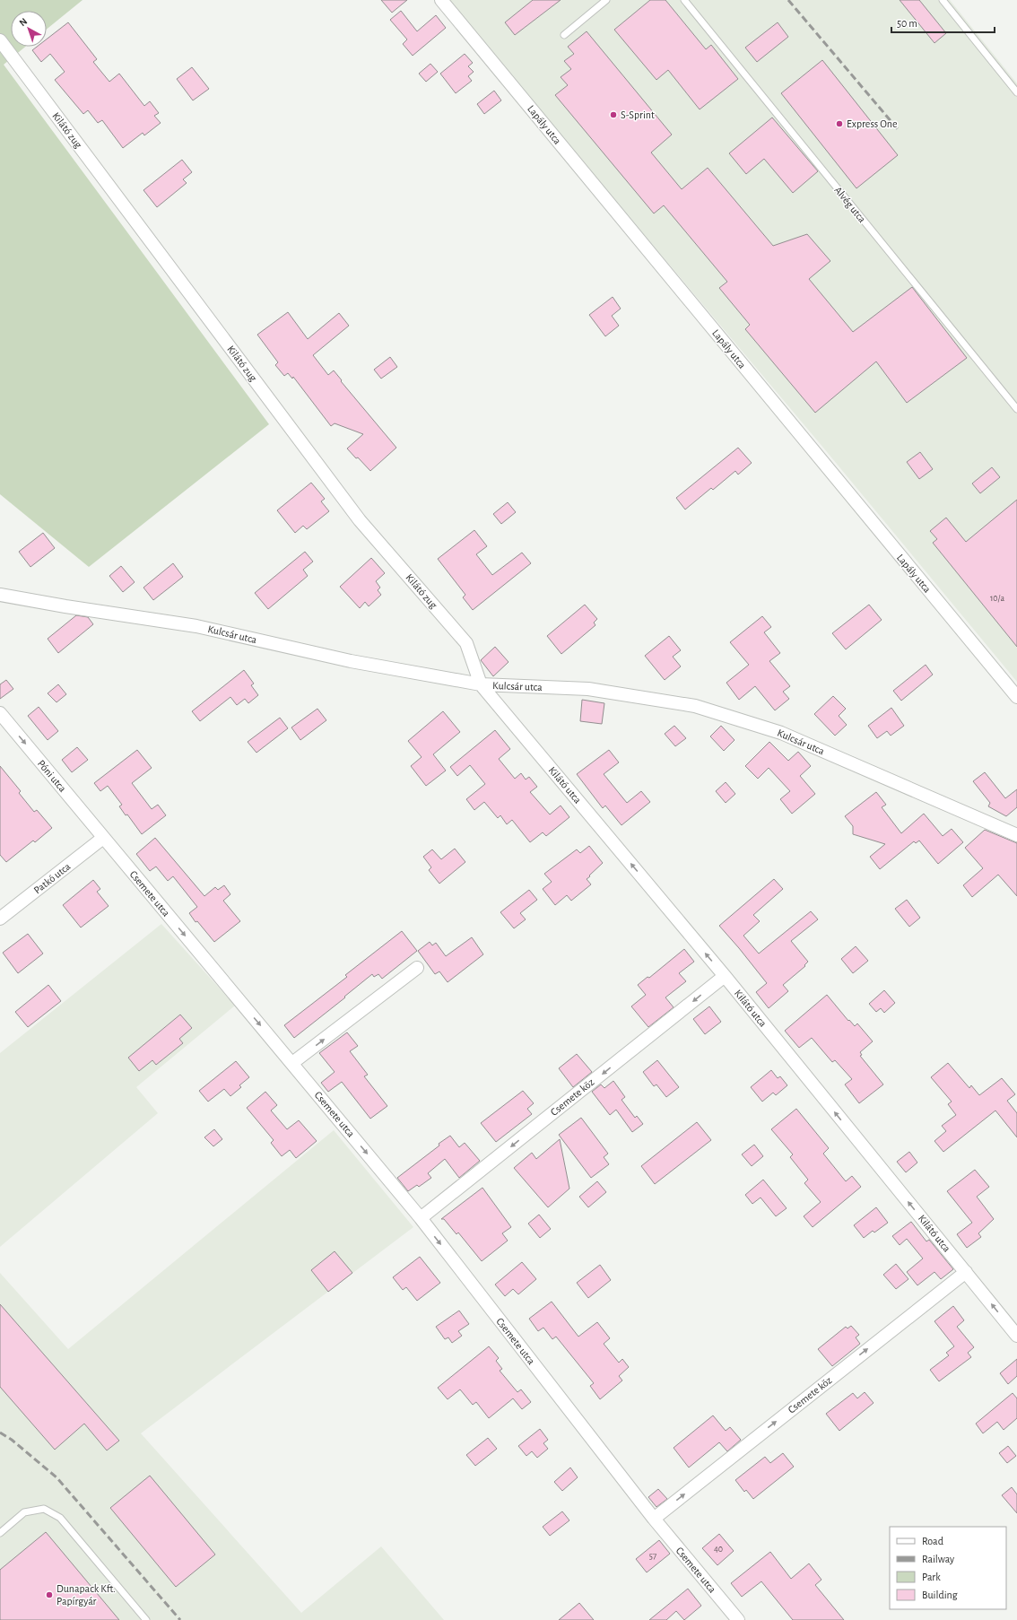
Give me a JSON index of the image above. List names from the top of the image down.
{
  "streets": {
    "street": [
      "Lapály utca",
      "Kilátó zug",
      "Kulcsár utca",
      "Póni utca",
      "Kilátó utca",
      "Patkó utca",
      "Csemete utca",
      "Csemete köz"
    ],
    "lane": ["Alvég utca"]
  },
  "crossings": [
    ["Kilátó zug", "Kulcsár utca"],
    ["Kilátó zug", "Kilátó utca"],
    ["Kulcsár utca", "Kilátó utca"],
    ["Póni utca", "Patkó utca"],
    ["Póni utca", "Csemete utca"],
    ["Kilátó utca", "Csemete köz"],
    ["Patkó utca", "Csemete utca"],
    ["Csemete utca", "Csemete köz"]
  ],
  "one_way": ["Póni utca", "Kilátó utca", "Csemete utca"],
  "places": ["S-Sprint", "Express One", "Dunapack Kft. Papírgyár"],
  "house_numbers": ["10/a", "40", "57"],
  "legend": [
    "Road",
    "Railway",
    "Park",
    "Building"
  ],
  "scale_bar": "50 m",
  "north": "top left"
}
